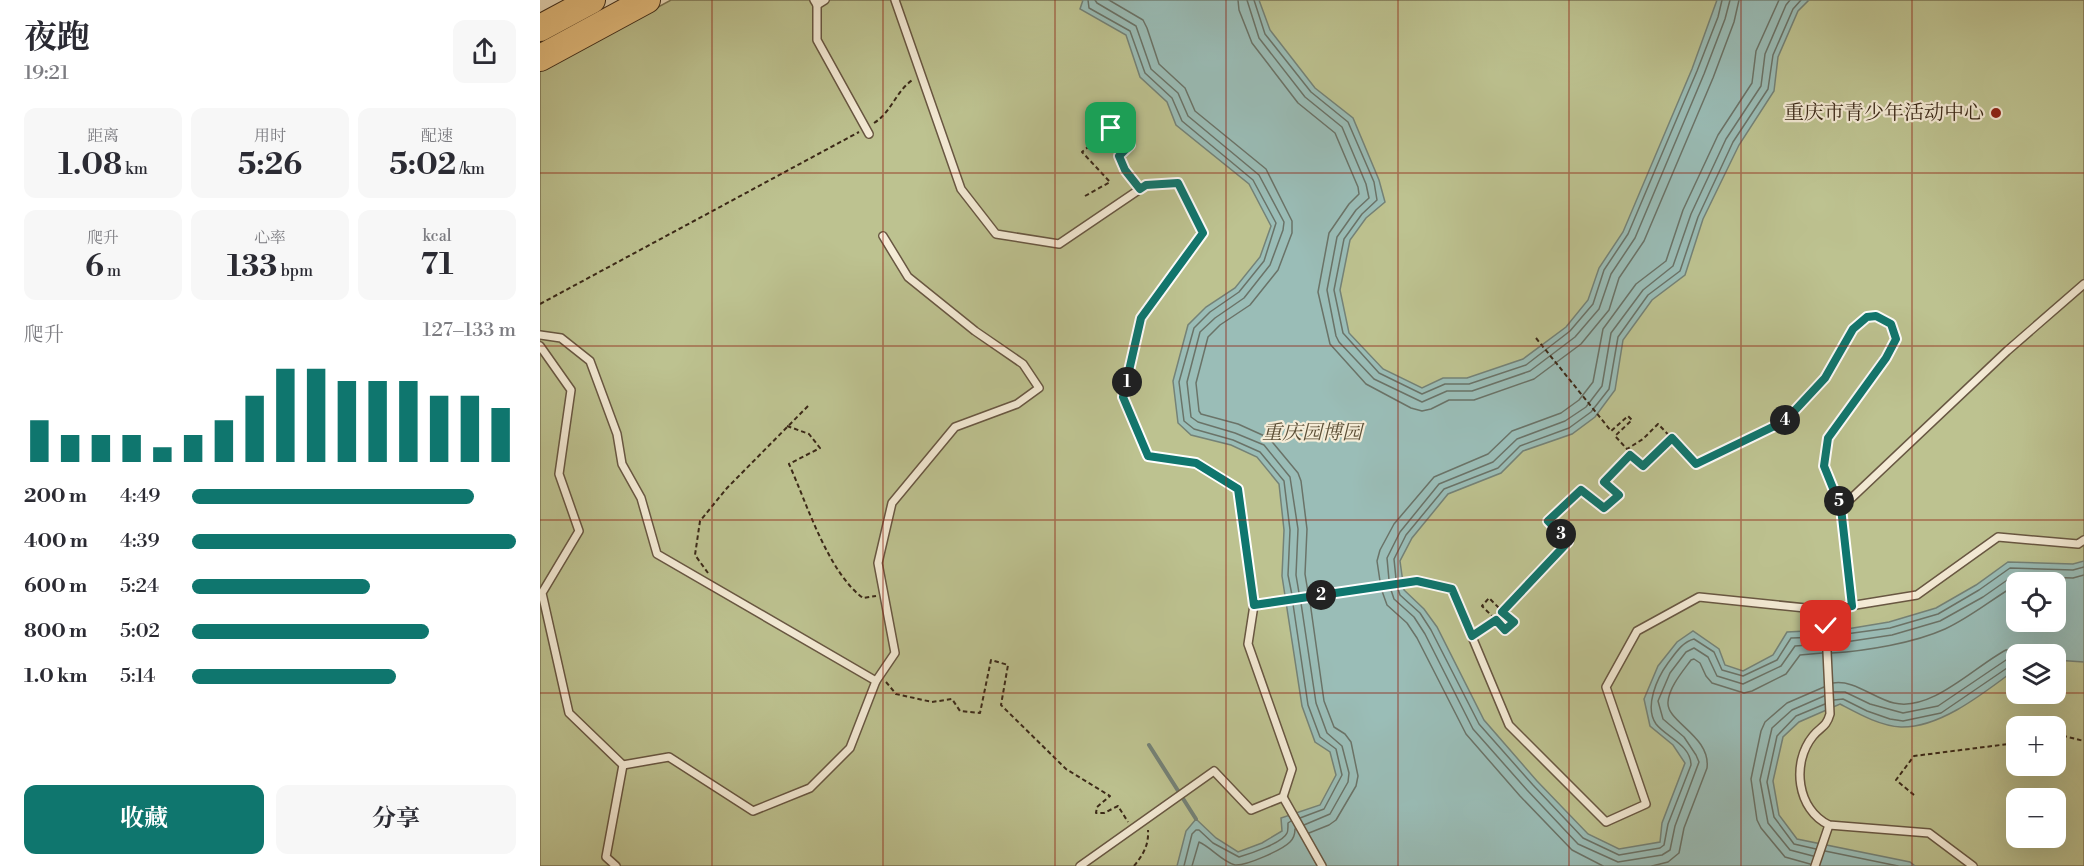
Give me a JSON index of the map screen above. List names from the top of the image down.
{
  "parks": ["重庆园博园"],
  "places": ["重庆市青少年活动中心"],
  "page": {
    "heading": ["夜跑", "19:21"],
    "stats": [
      ["距离", "1.08 km"],
      ["用时", "5:26"],
      ["配速", "5:02 /km"],
      ["爬升", "6 m"],
      ["心率", "133 bpm"],
      ["kcal", "71"]
    ],
    "chart": ["爬升", "127–133 m"],
    "pins": [
      "1",
      "4",
      "5",
      "3",
      "2"
    ],
    "list": [
      {
        "name": "200 m",
        "note": "4:49"
      },
      {
        "name": "400 m",
        "note": "4:39"
      },
      {
        "name": "600 m",
        "note": "5:24"
      },
      {
        "name": "800 m",
        "note": "5:02"
      },
      {
        "name": "1.0 km",
        "note": "5:14"
      }
    ],
    "map_buttons": ["+", "−"],
    "buttons": ["收藏", "分享"]
  }
}
